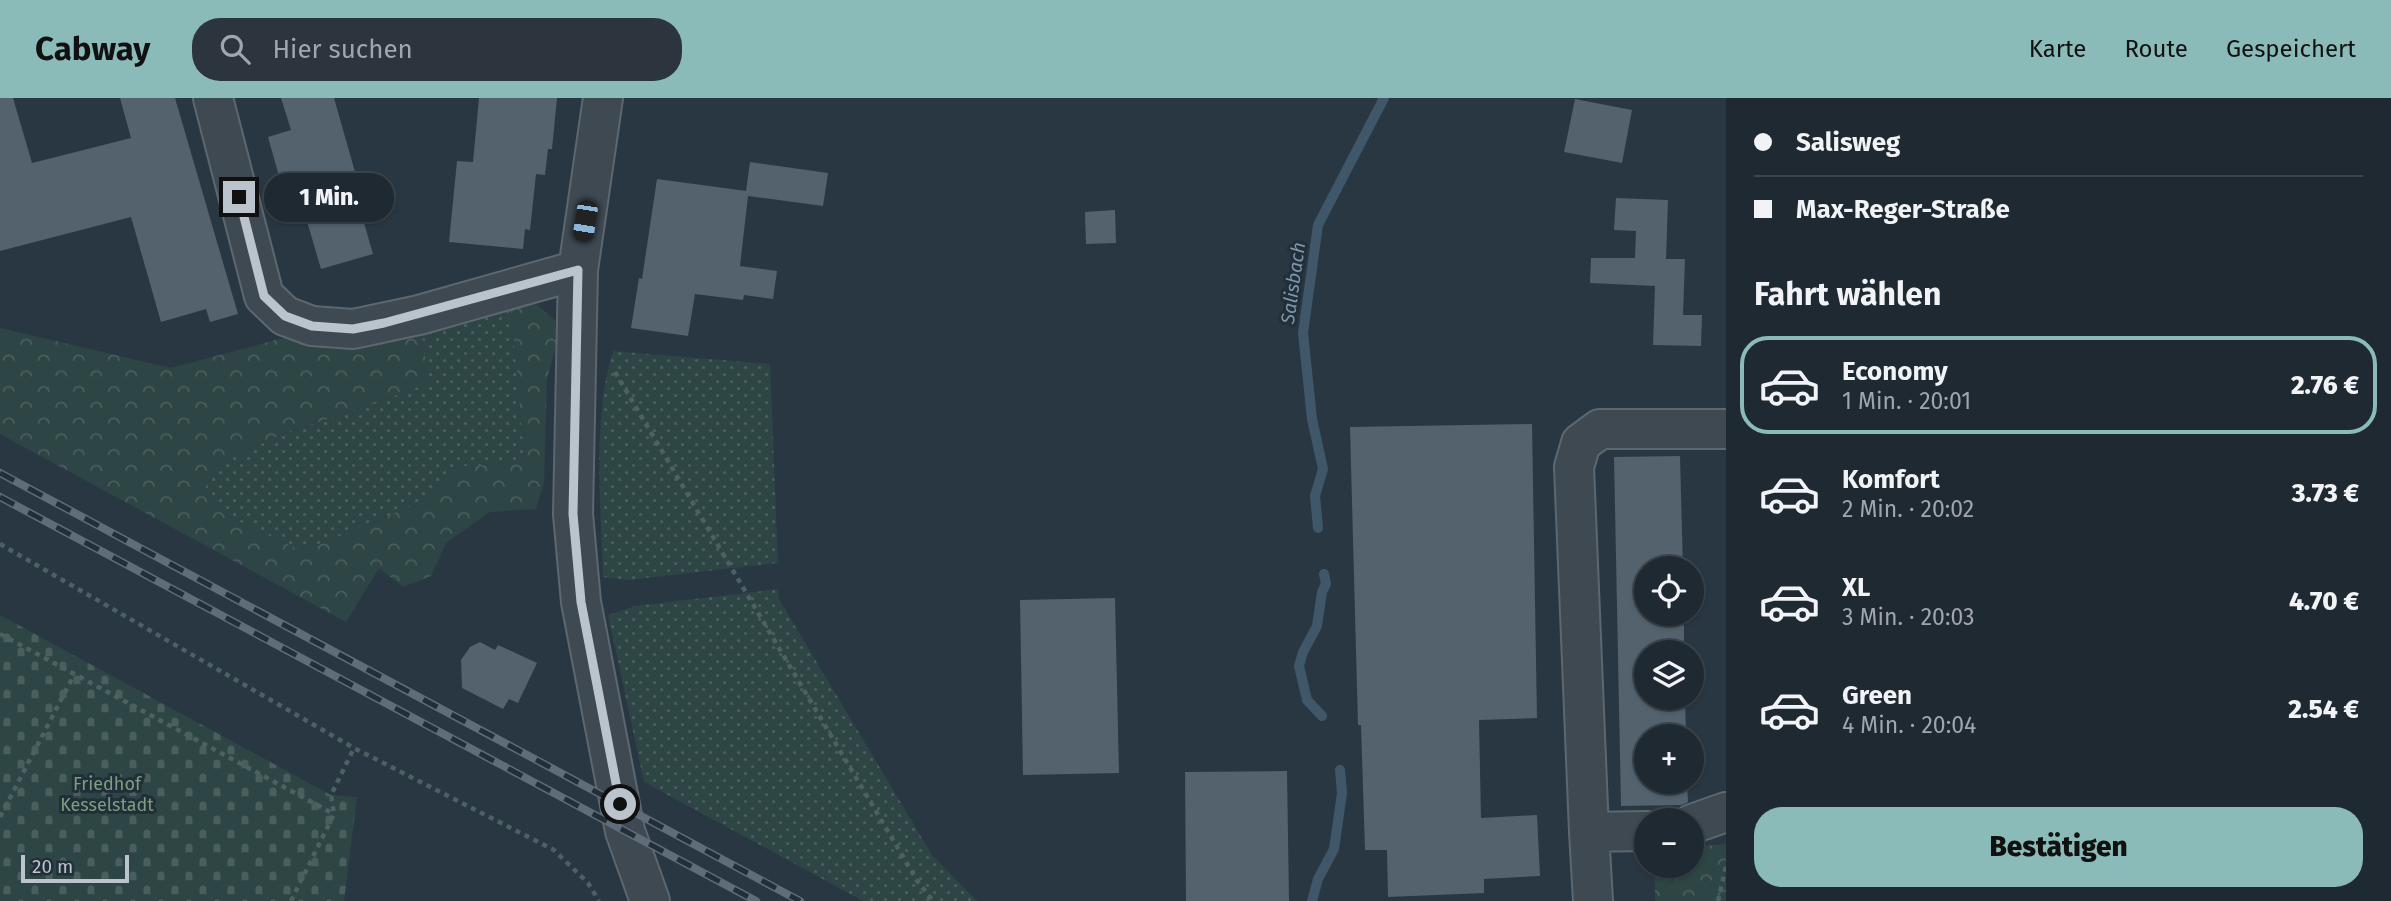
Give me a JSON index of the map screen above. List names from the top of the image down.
{
  "water": ["Salisbach"],
  "parks": ["Friedhof Kesselstadt"],
  "scale_bar": "20 m",
  "page": {
    "header": "Cabway",
    "search": "Hier suchen",
    "nav": ["Karte", "Route", "Gespeichert"],
    "banner": ["Salisweg", "Max-Reger-Straße"],
    "bubble": "1 Min.",
    "heading": "Fahrt wählen",
    "list": [
      {
        "name": "Economy",
        "note": "1 Min. · 20:01",
        "value": "2.76 €"
      },
      {
        "name": "Komfort",
        "note": "2 Min. · 20:02",
        "value": "3.73 €"
      },
      {
        "name": "XL",
        "note": "3 Min. · 20:03",
        "value": "4.70 €"
      },
      {
        "name": "Green",
        "note": "4 Min. · 20:04",
        "value": "2.54 €"
      }
    ],
    "map_buttons": ["+", "−"],
    "buttons": "Bestätigen",
    "scale": "20 m"
  }
}
